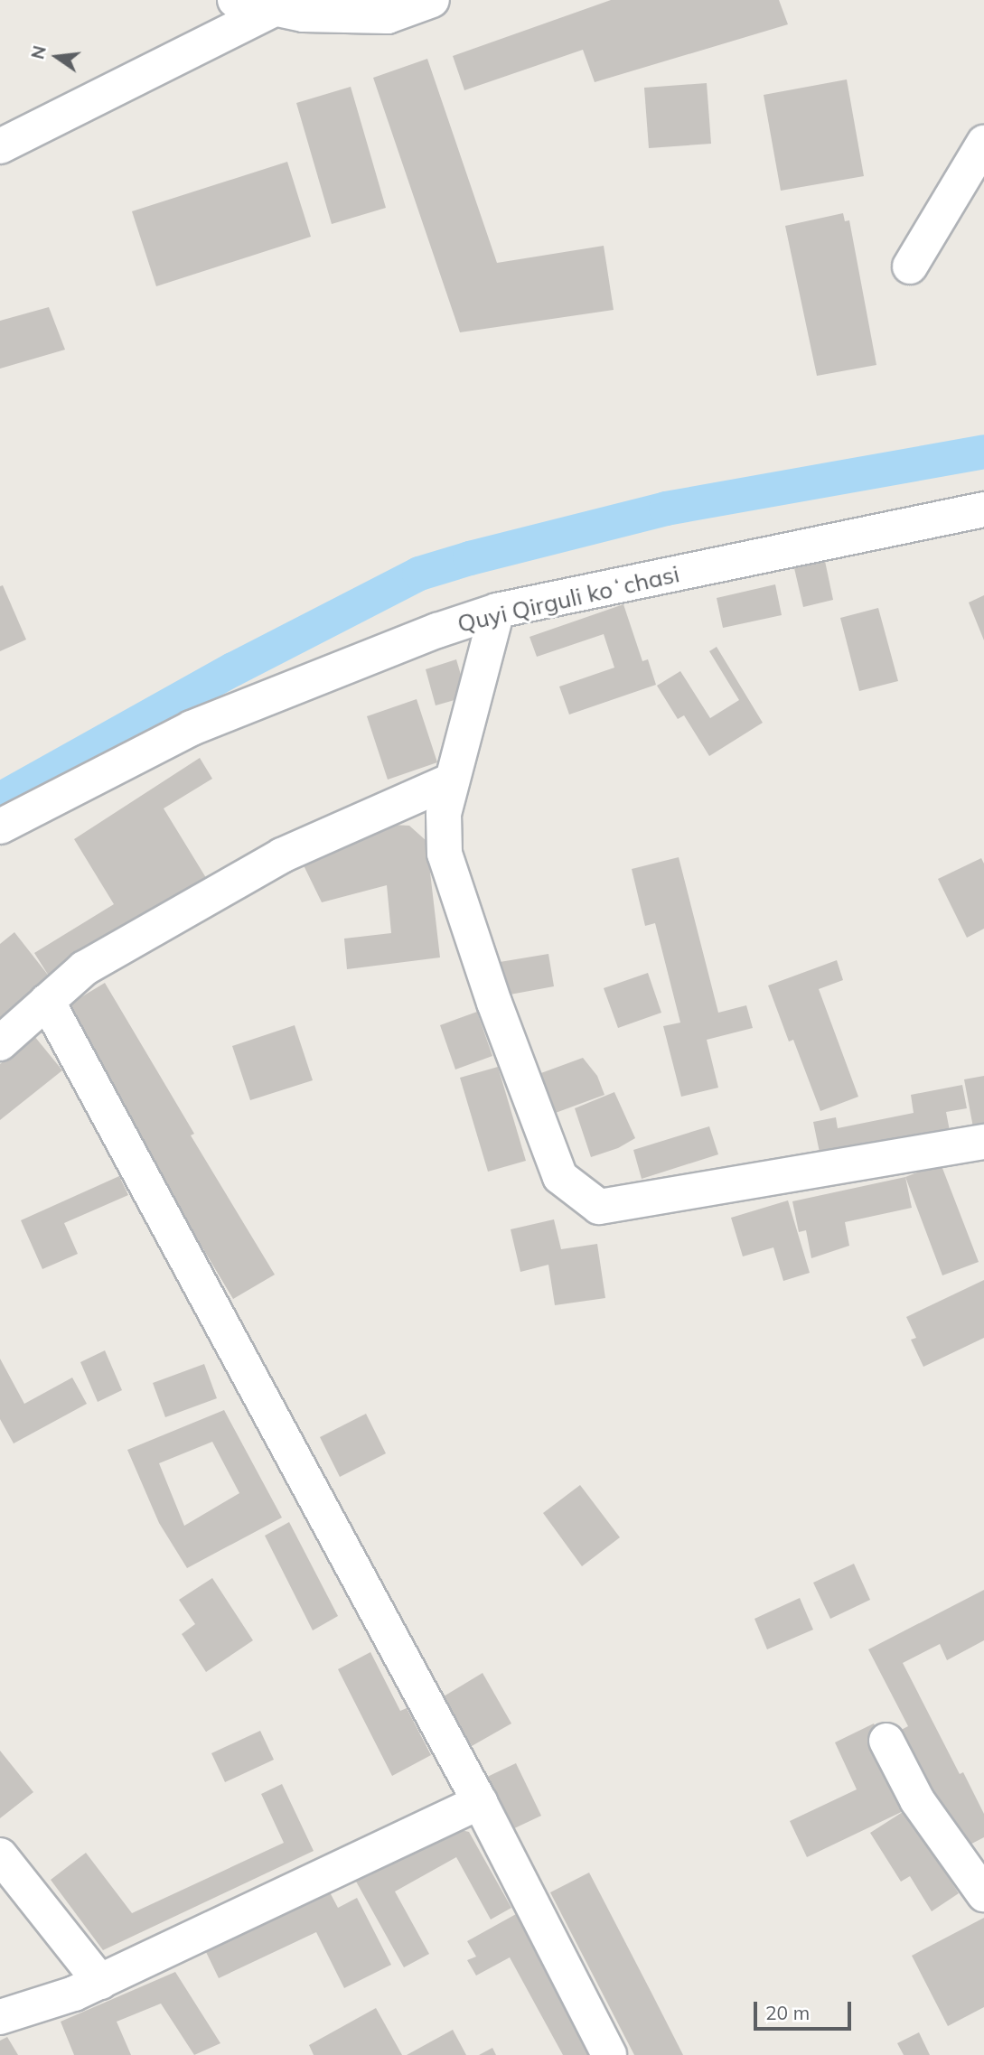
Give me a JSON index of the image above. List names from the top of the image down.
{
  "streets": {
    "street": ["Quyi Qirguli koʻchasi"]
  },
  "scale_bar": "20 m",
  "north": "left"
}
